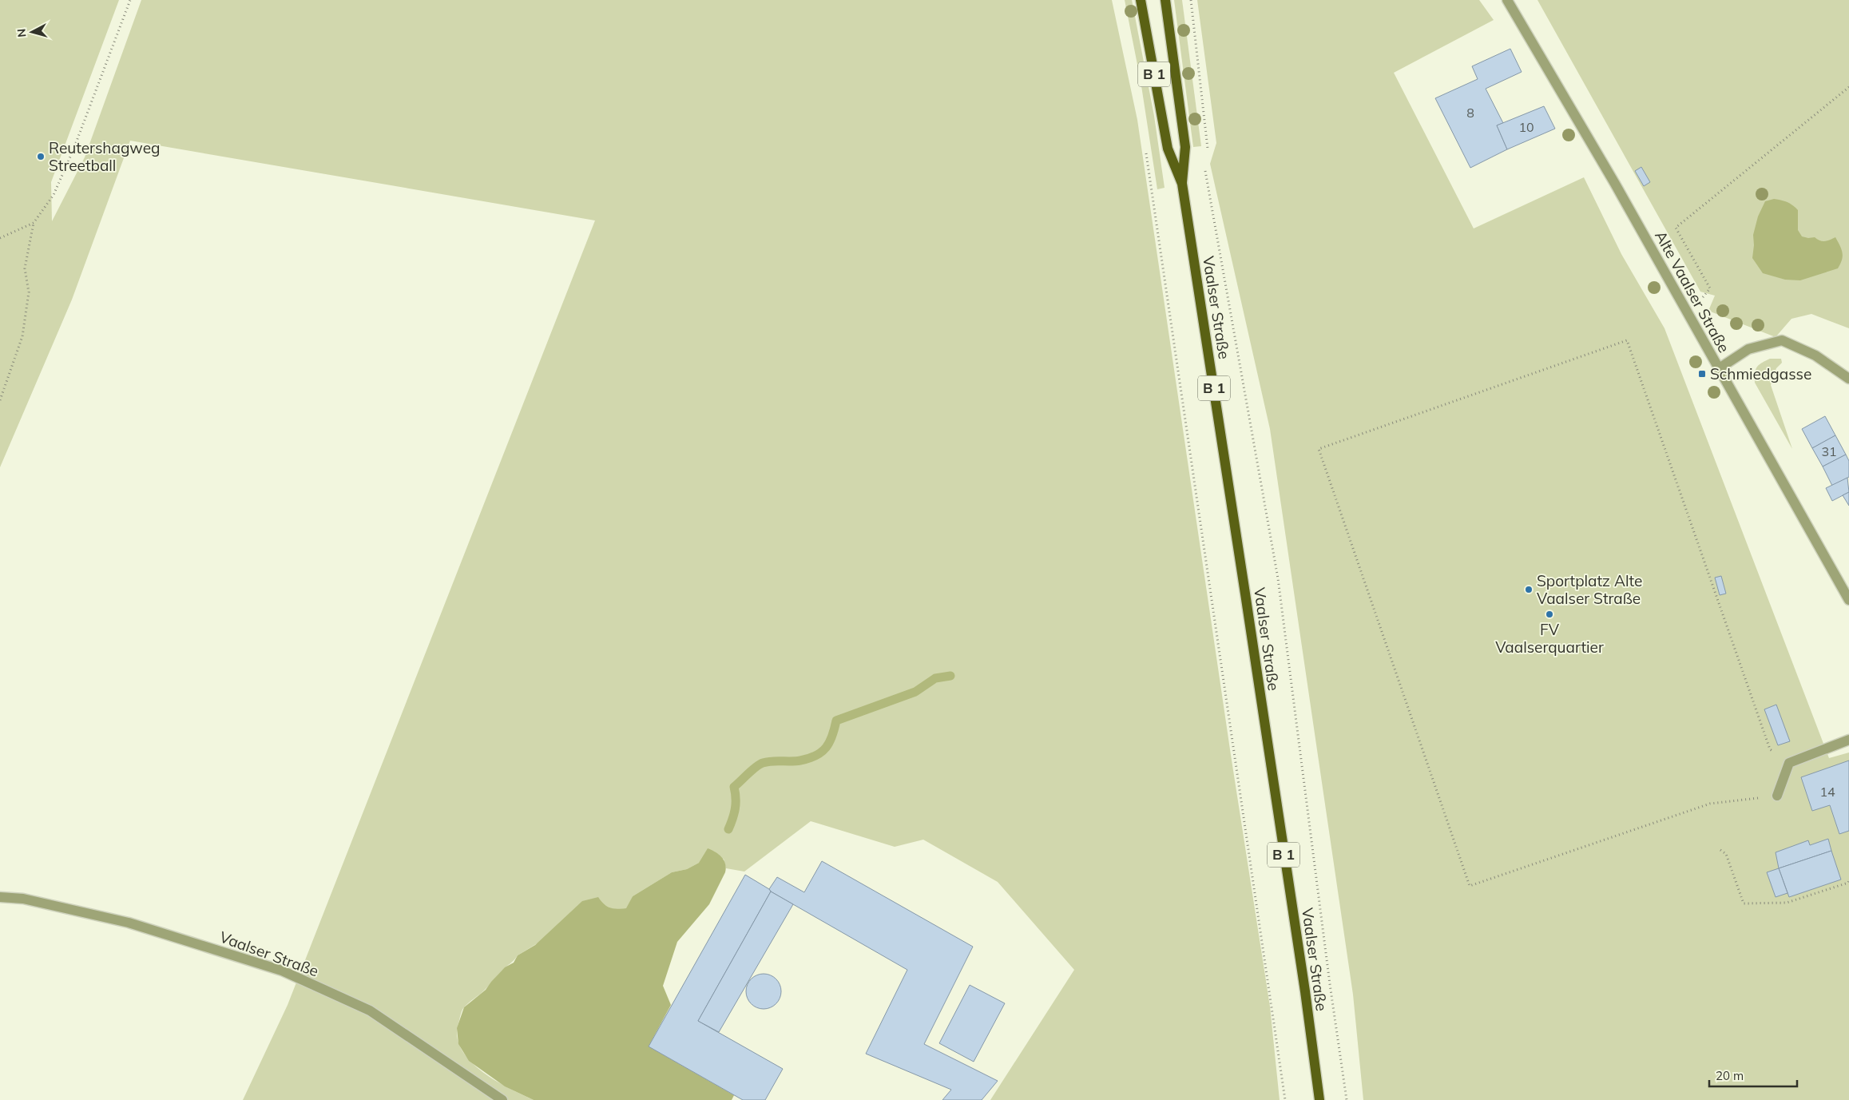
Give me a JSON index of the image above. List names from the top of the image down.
{
  "streets": {
    "main road": ["B 1", "Vaalser Straße"],
    "street": ["Alte Vaalser Straße"]
  },
  "places": {
    "other": ["Reutershagweg Streetball", "Sportplatz Alte Vaalser Straße", "FV Vaalserquartier"],
    "transit": ["Schmiedgasse"]
  },
  "house_numbers": [
    "8",
    "10",
    "31",
    "14"
  ],
  "scale_bar": "20 m",
  "north": "left"
}
